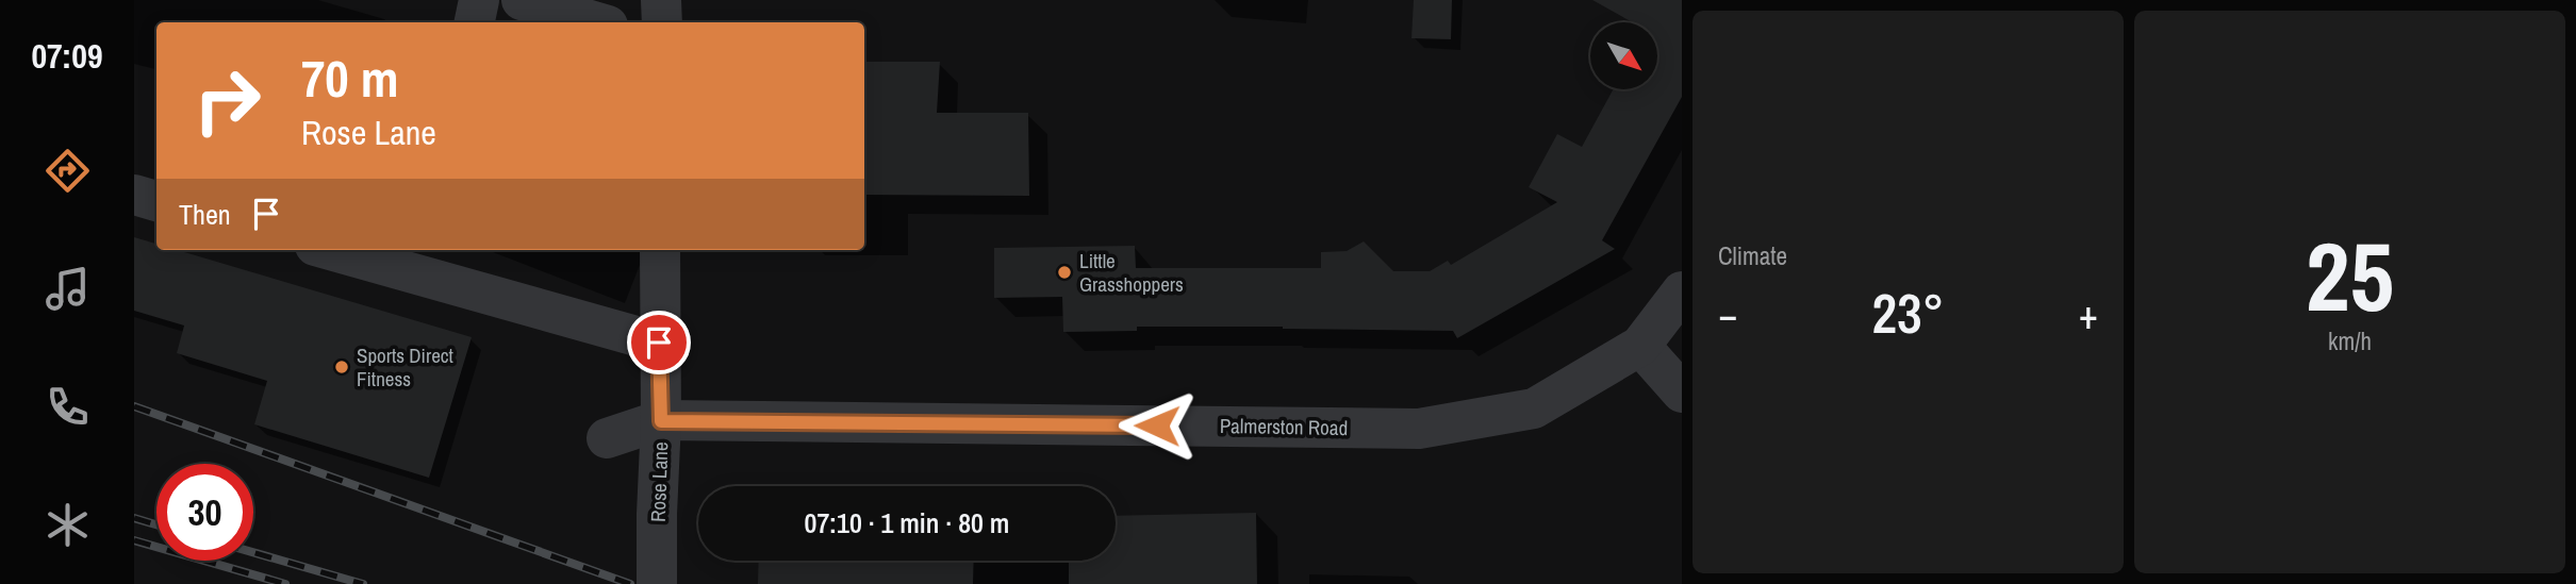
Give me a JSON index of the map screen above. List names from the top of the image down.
{
  "streets": {
    "street": ["Palmerston Road", "Rose Lane"]
  },
  "crossings": [
    ["Palmerston Road", "Rose Lane"]
  ],
  "places": ["Little Grasshoppers", "Sports Direct Fitness"],
  "north": "bottom right",
  "page": {
    "tabs": "07:09",
    "tile": [
      "Climate",
      ["25", "km/h"]
    ],
    "turn": ["70 m", "Rose Lane"],
    "then": "Then",
    "heat": ["−", "23°", "+"],
    "limit": "30",
    "trip": "07:10 · 1 min · 80 m"
  }
}
